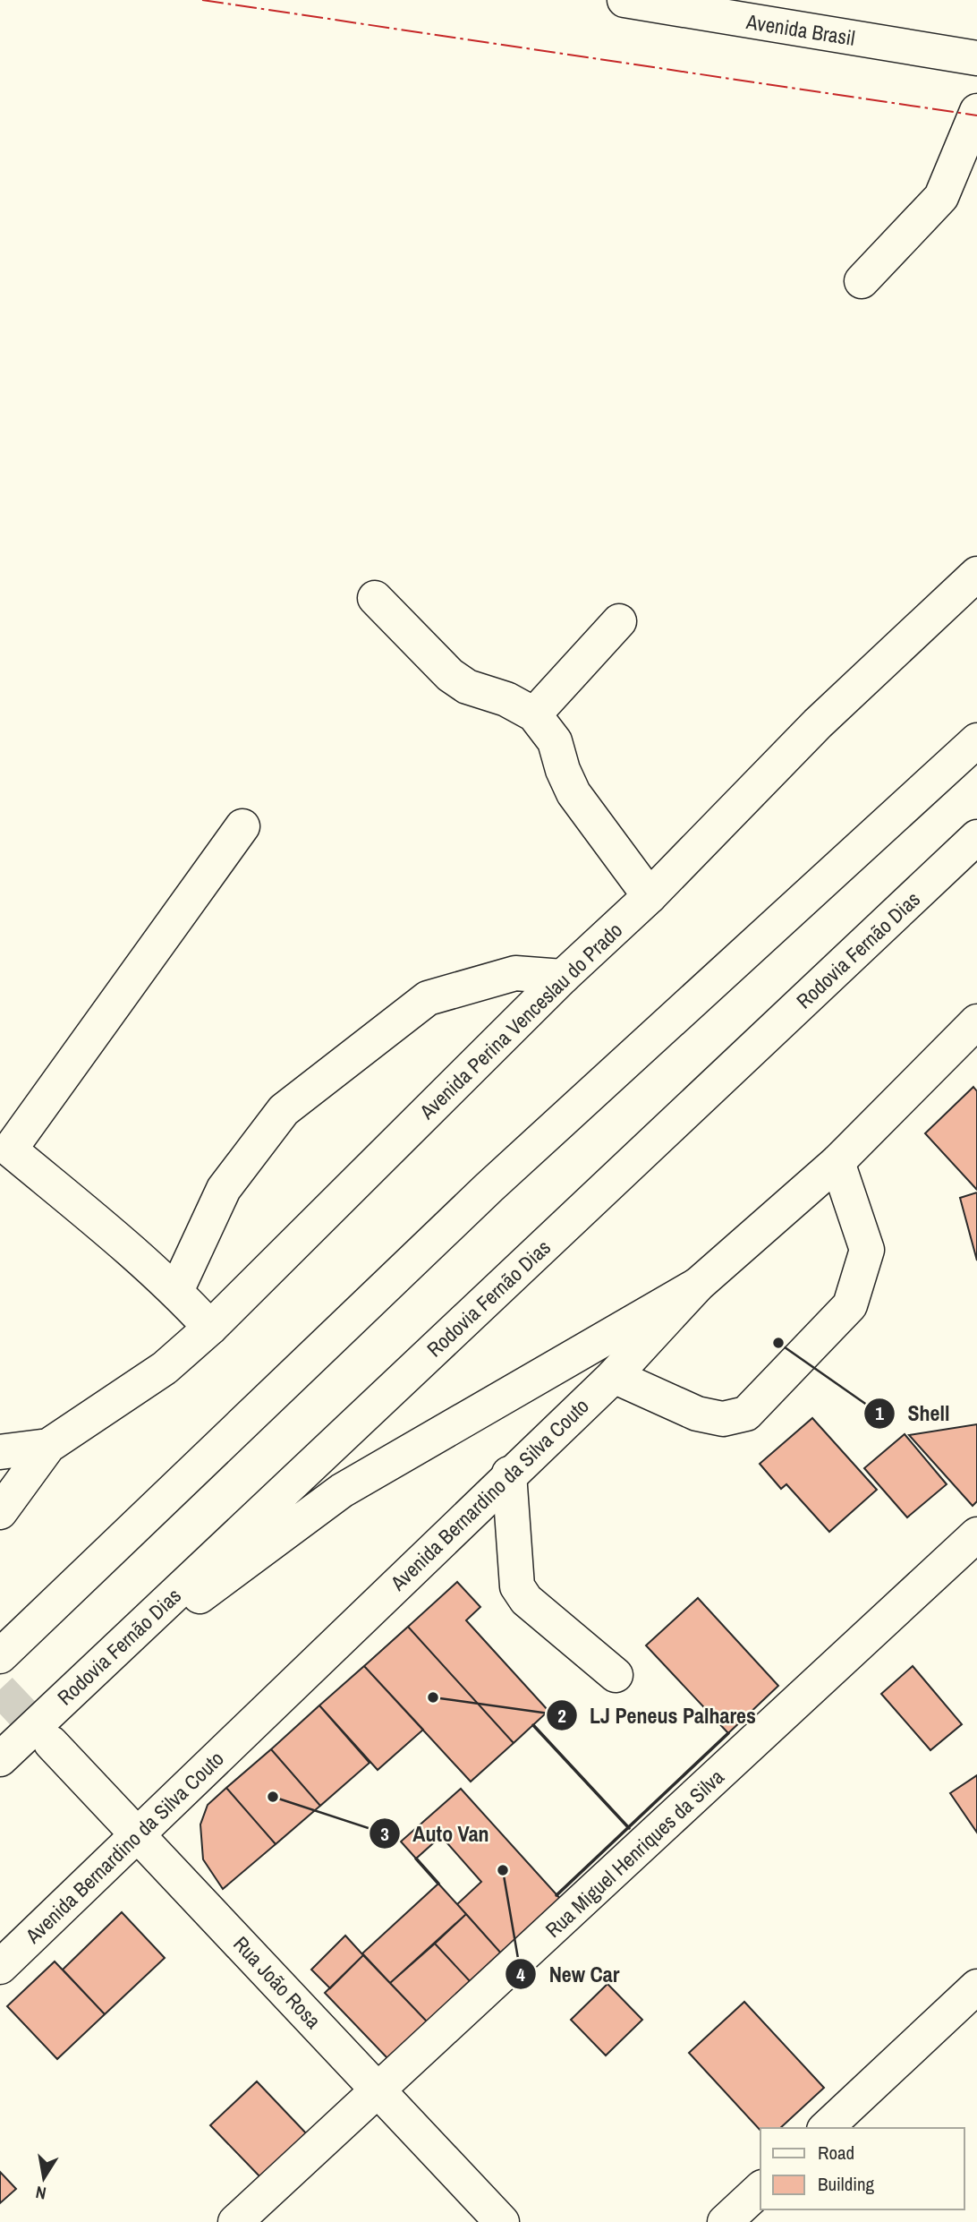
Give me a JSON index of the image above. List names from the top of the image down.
{
  "streets": {
    "main road": [
      "Avenida Brasil",
      "Rodovia Fernão Dias",
      "Avenida Perina Venceslau do Prado",
      "Avenida Bernardino da Silva Couto",
      "Rua Miguel Henriques da Silva",
      "Rua João Rosa"
    ]
  },
  "crossings": [
    ["Avenida Bernardino da Silva Couto", "Rua João Rosa"],
    ["Rua Miguel Henriques da Silva", "Rua João Rosa"]
  ],
  "places": [
    "Shell",
    "LJ Peneus Palhares",
    "Auto Van",
    "New Car"
  ],
  "legend": ["Road", "Building"],
  "north": "bottom"
}
